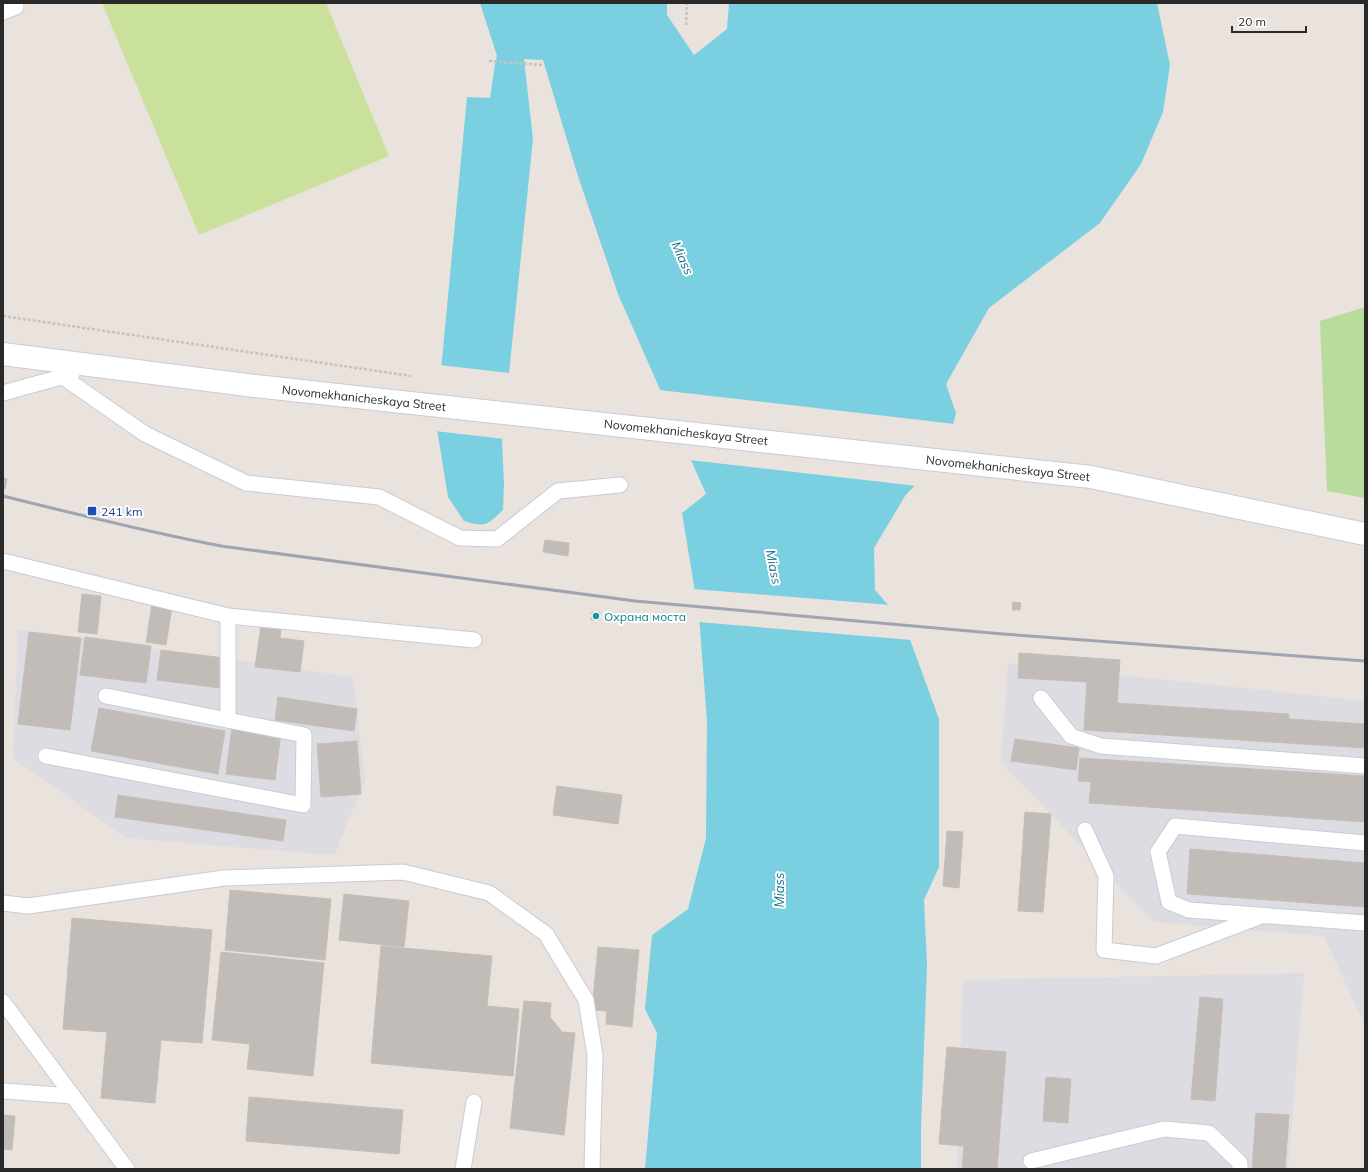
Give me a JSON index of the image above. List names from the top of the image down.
{
  "streets": {
    "main road": ["Novomekhanicheskaya Street"]
  },
  "water": ["Miass"],
  "places": {
    "transit": ["241 km"],
    "other": ["Охрана моста"]
  },
  "scale_bar": "20 m"
}
